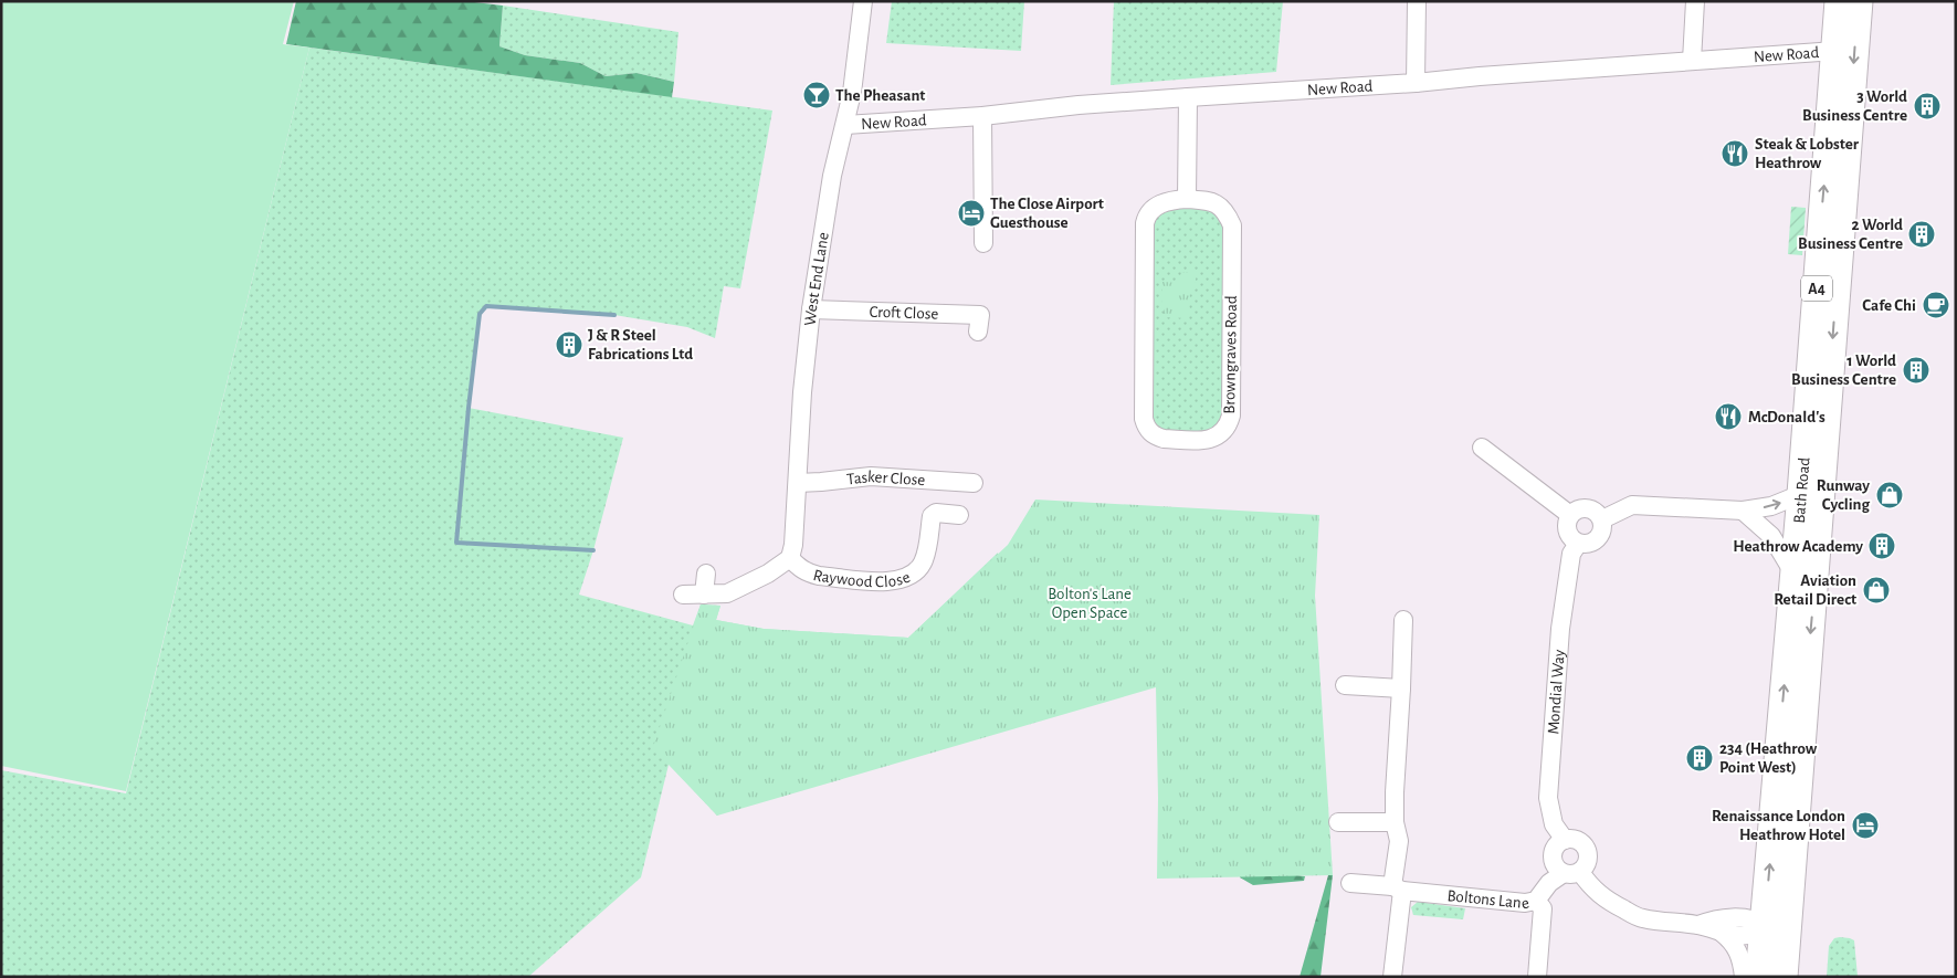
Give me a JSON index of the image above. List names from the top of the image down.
{
  "streets": {
    "highway": ["A4", "Bath Road"],
    "street": [
      "New Road",
      "West End Lane",
      "Croft Close",
      "Browngraves Road",
      "Tasker Close",
      "Raywood Close",
      "Mondial Way",
      "Boltons Lane"
    ]
  },
  "crossings": [
    ["New Road", "West End Lane"],
    ["New Road", "Bath Road"],
    ["West End Lane", "Croft Close"],
    ["West End Lane", "Tasker Close"],
    ["West End Lane", "Raywood Close"],
    ["Mondial Way", "Boltons Lane"]
  ],
  "parks": ["Bolton's Lane Open Space"],
  "places": {
    "bar": ["The Pheasant"],
    "building": [
      "3 World Business Centre",
      "2 World Business Centre",
      "J & R Steel Fabrications Ltd",
      "1 World Business Centre",
      "Heathrow Academy",
      "234 (Heathrow Point West)"
    ],
    "restaurant": ["Steak & Lobster Heathrow", "McDonald's"],
    "hotel": ["The Close Airport Guesthouse", "Renaissance London Heathrow Hotel"],
    "cafe": ["Cafe Chi"],
    "shop": ["Runway Cycling", "Aviation Retail Direct"]
  }
}
